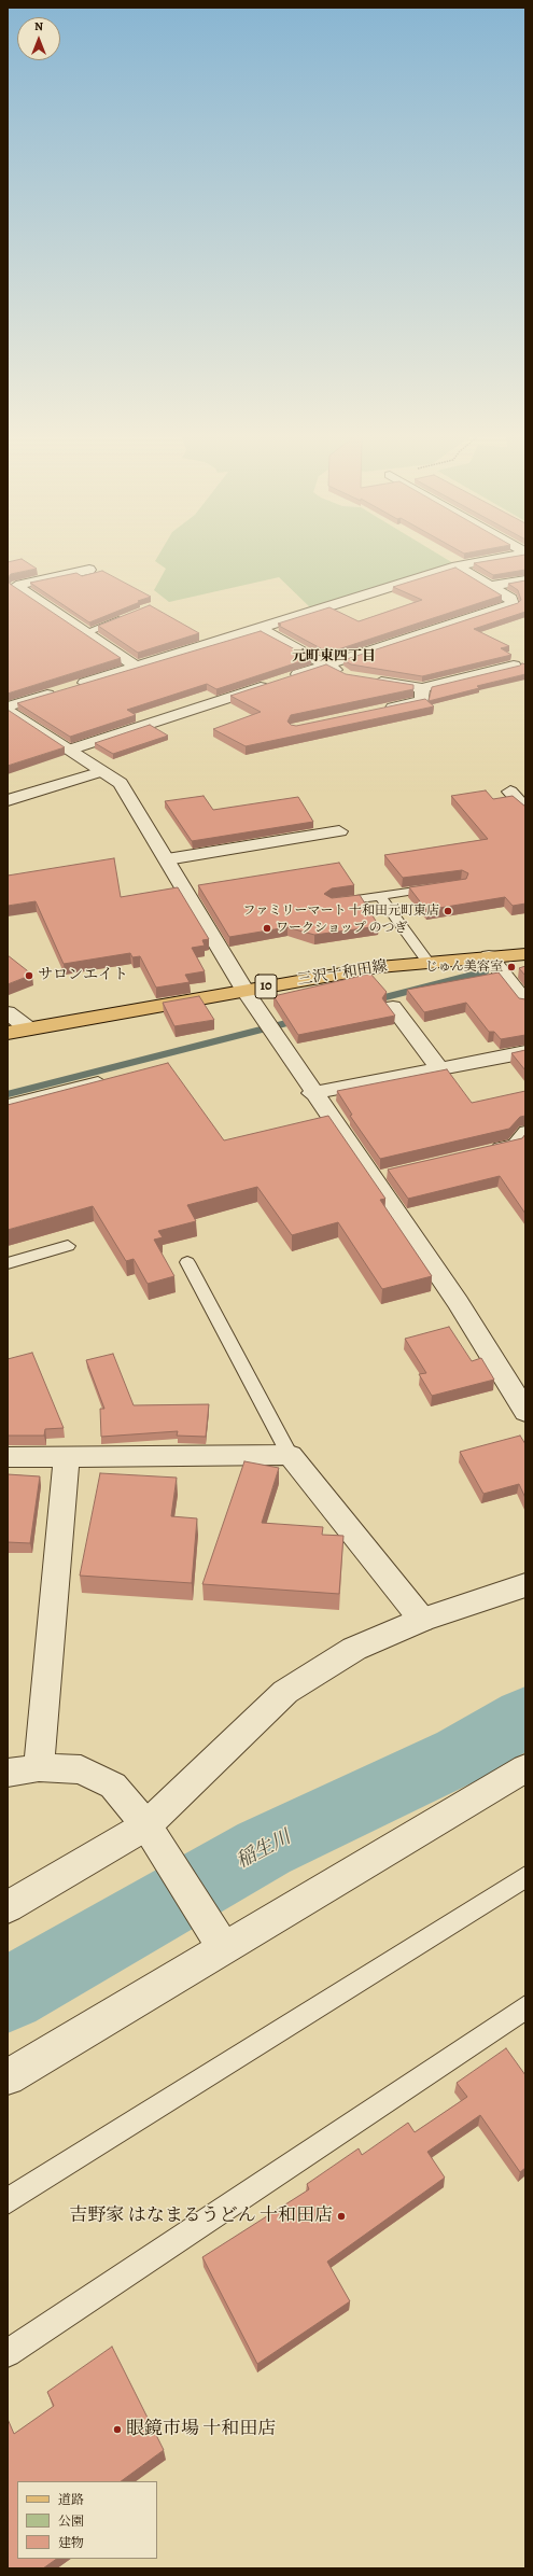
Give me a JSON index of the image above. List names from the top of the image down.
{
  "streets": {
    "main road": ["三沢十和田線", "10"]
  },
  "districts": ["元町東四丁目"],
  "water": ["稲生川"],
  "places": [
    "ファミリーマート 十和田元町東店",
    "ワークショップ のつぎ",
    "じゅん美容室",
    "サロンエイト",
    "吉野家 はなまるうどん 十和田店",
    "眼鏡市場 十和田店"
  ],
  "legend": ["道路", "公園", "建物"],
  "north": "top"
}
